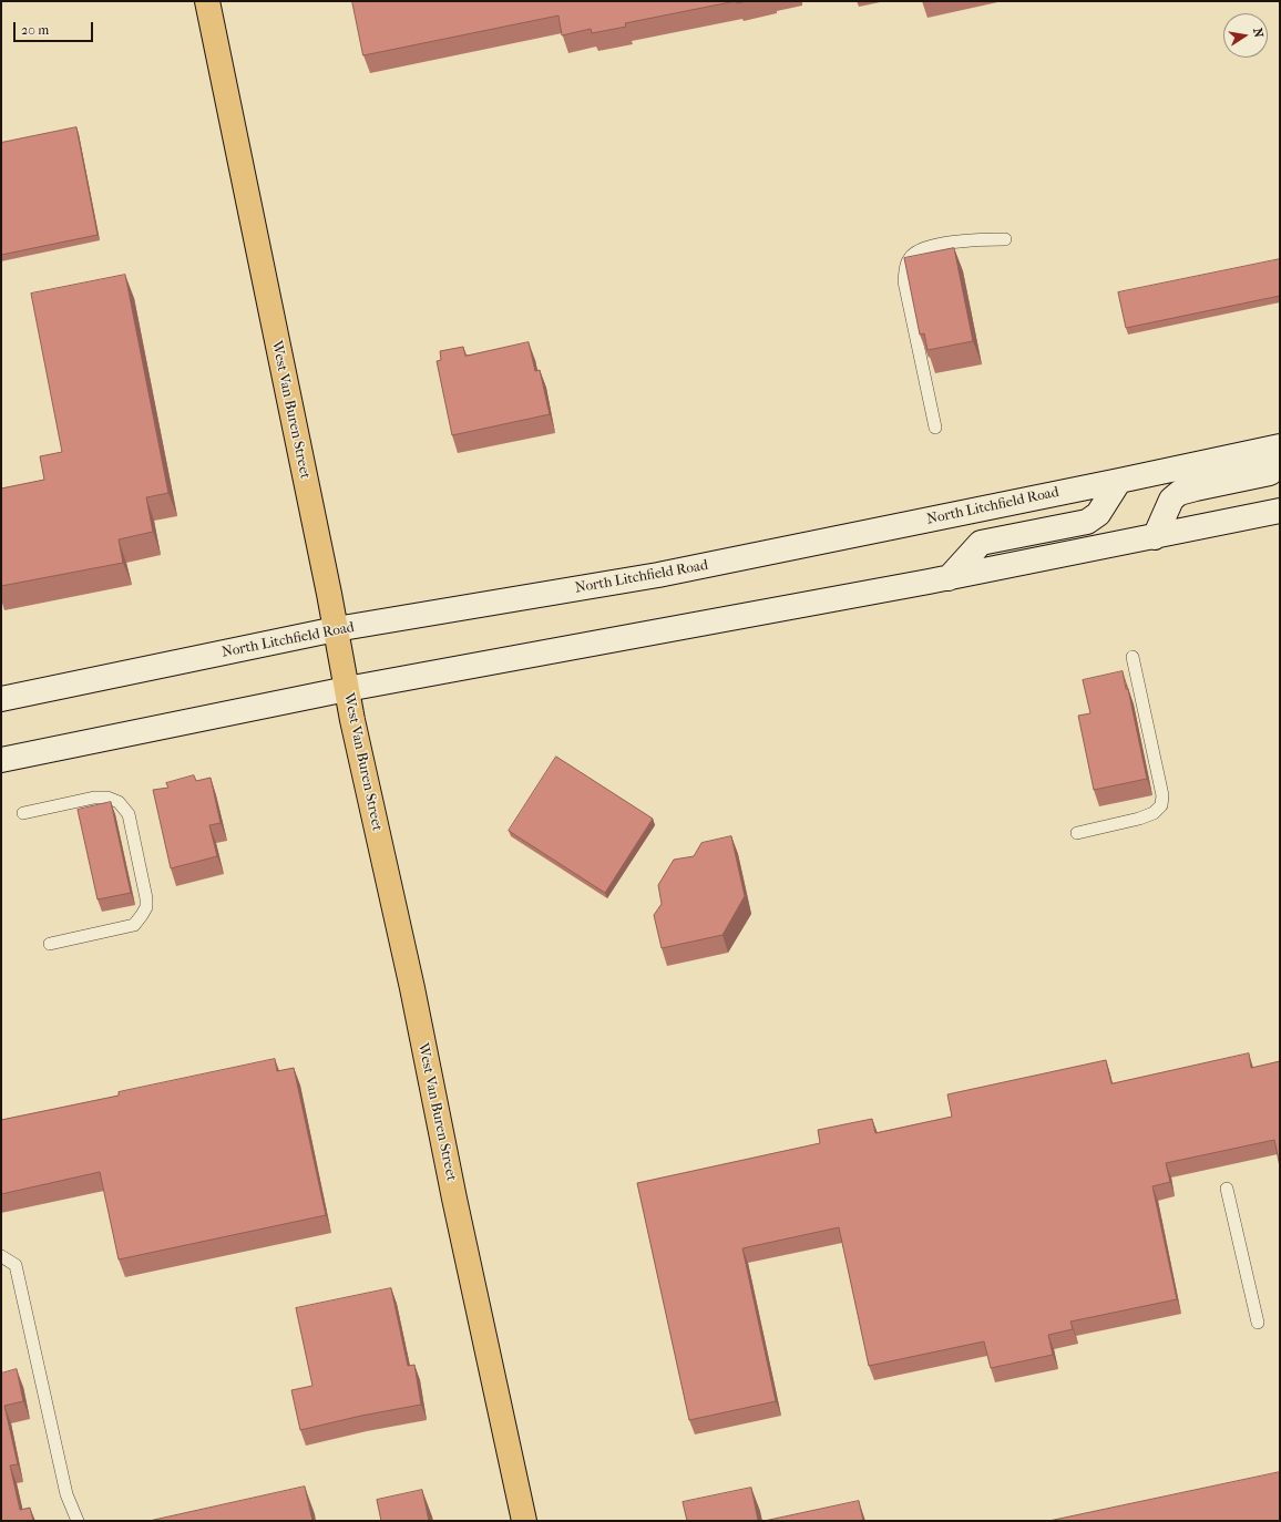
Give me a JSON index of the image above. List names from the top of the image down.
{
  "streets": {
    "main road": ["West Van Buren Street", "North Litchfield Road"]
  },
  "crossings": [
    ["West Van Buren Street", "North Litchfield Road"]
  ],
  "scale_bar": "20 m",
  "north": "right"
}
